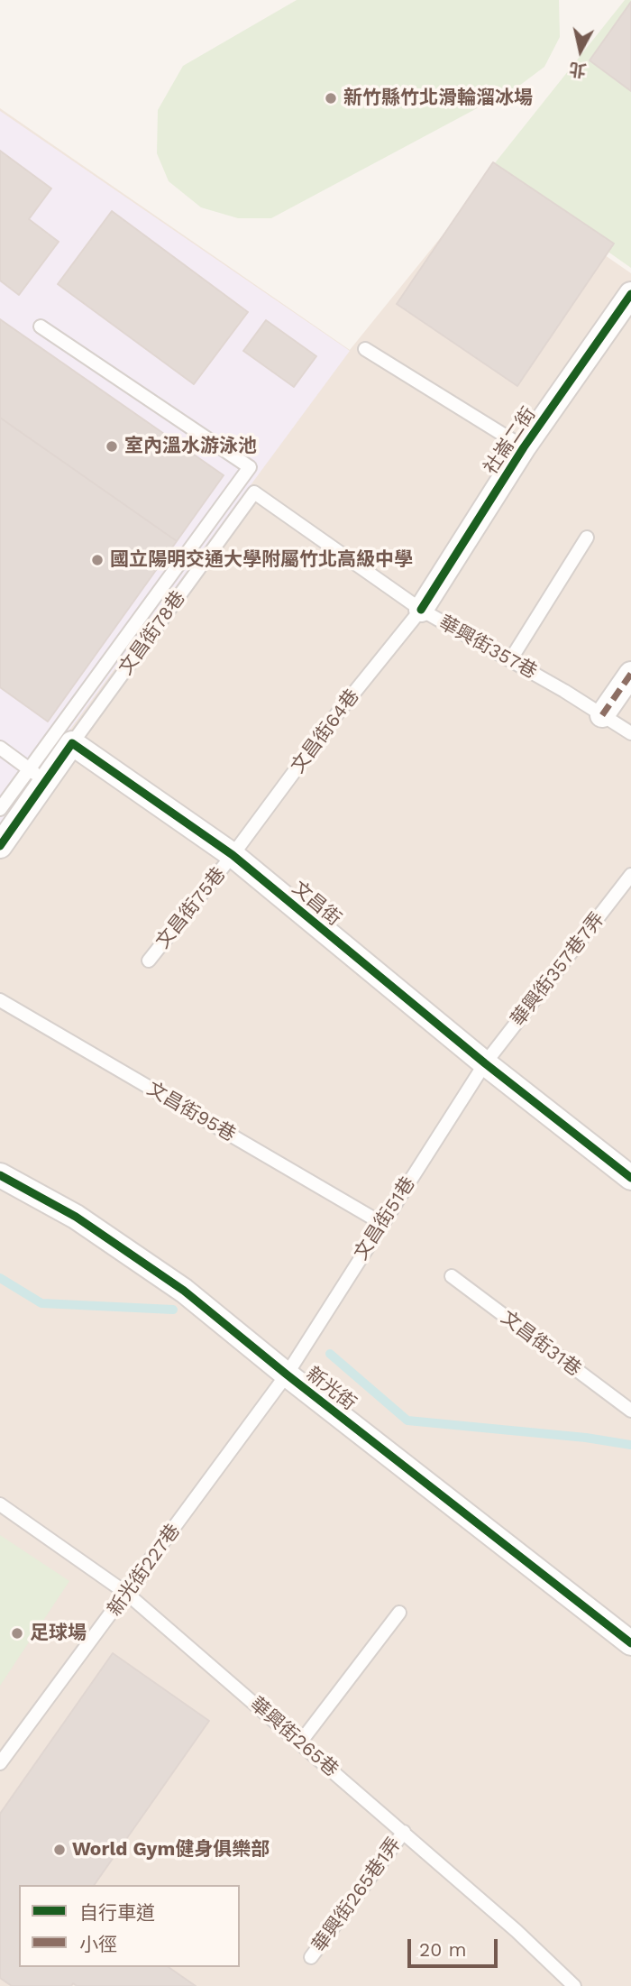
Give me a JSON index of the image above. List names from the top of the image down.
{
  "streets": {
    "street": ["社崙二街", "文昌街", "新光街"],
    "lane": [
      "文昌街78巷",
      "華興街357巷",
      "文昌街64巷",
      "文昌街75巷",
      "華興街357巷7弄",
      "文昌街95巷",
      "文昌街51巷",
      "文昌街31巷",
      "新光街227巷",
      "華興街265巷",
      "華興街265巷1弄"
    ]
  },
  "crossings": [
    ["社崙二街", "華興街357巷"],
    ["社崙二街", "文昌街64巷"],
    ["文昌街78巷", "華興街357巷"],
    ["文昌街78巷", "文昌街"],
    ["華興街357巷", "文昌街64巷"],
    ["文昌街64巷", "文昌街"],
    ["文昌街64巷", "文昌街75巷"],
    ["文昌街", "文昌街75巷"],
    ["文昌街", "華興街357巷7弄"],
    ["文昌街", "文昌街51巷"],
    ["華興街357巷7弄", "文昌街51巷"],
    ["文昌街95巷", "文昌街51巷"],
    ["文昌街51巷", "新光街"],
    ["文昌街51巷", "新光街227巷"],
    ["新光街", "新光街227巷"],
    ["新光街227巷", "華興街265巷"],
    ["華興街265巷", "華興街265巷1弄"]
  ],
  "places": [
    "新竹縣竹北滑輪溜冰場",
    "室內溫水游泳池",
    "國立陽明交通大學附屬竹北高級中學",
    "足球場",
    "World Gym健身俱樂部"
  ],
  "legend": ["自行車道", "小徑"],
  "scale_bar": "20 m",
  "north": "bottom"
}
